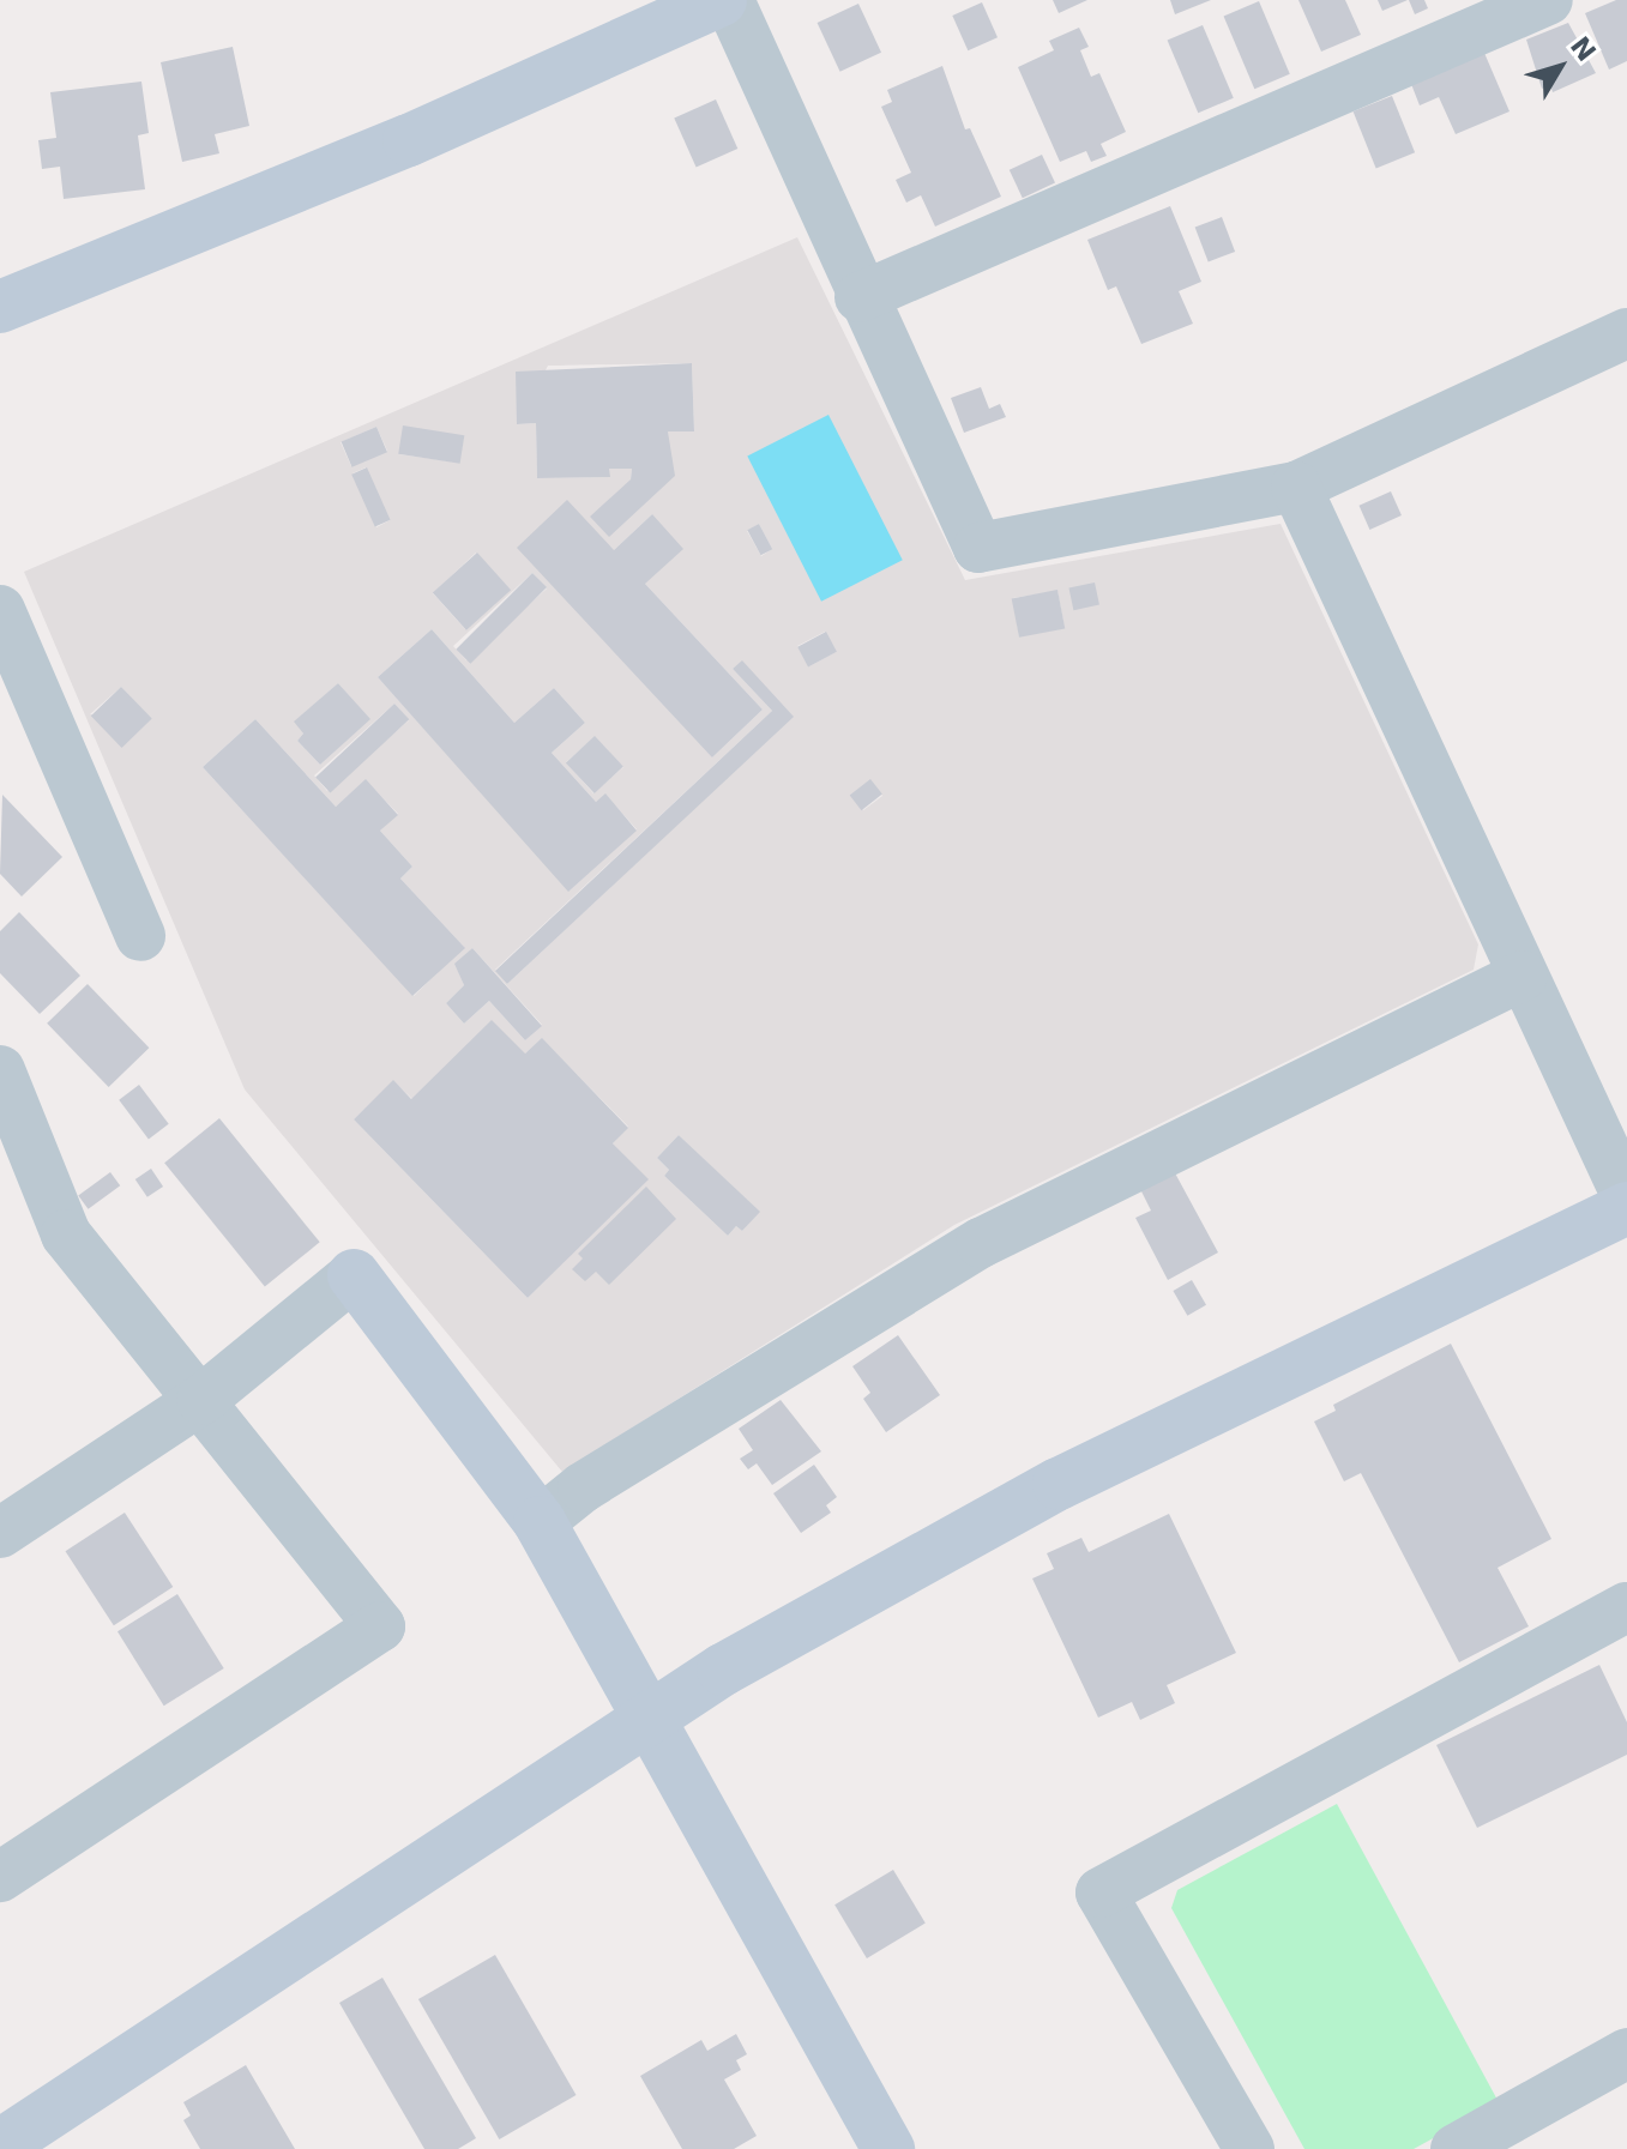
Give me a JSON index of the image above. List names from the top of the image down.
{
  "north": "top right"
}
